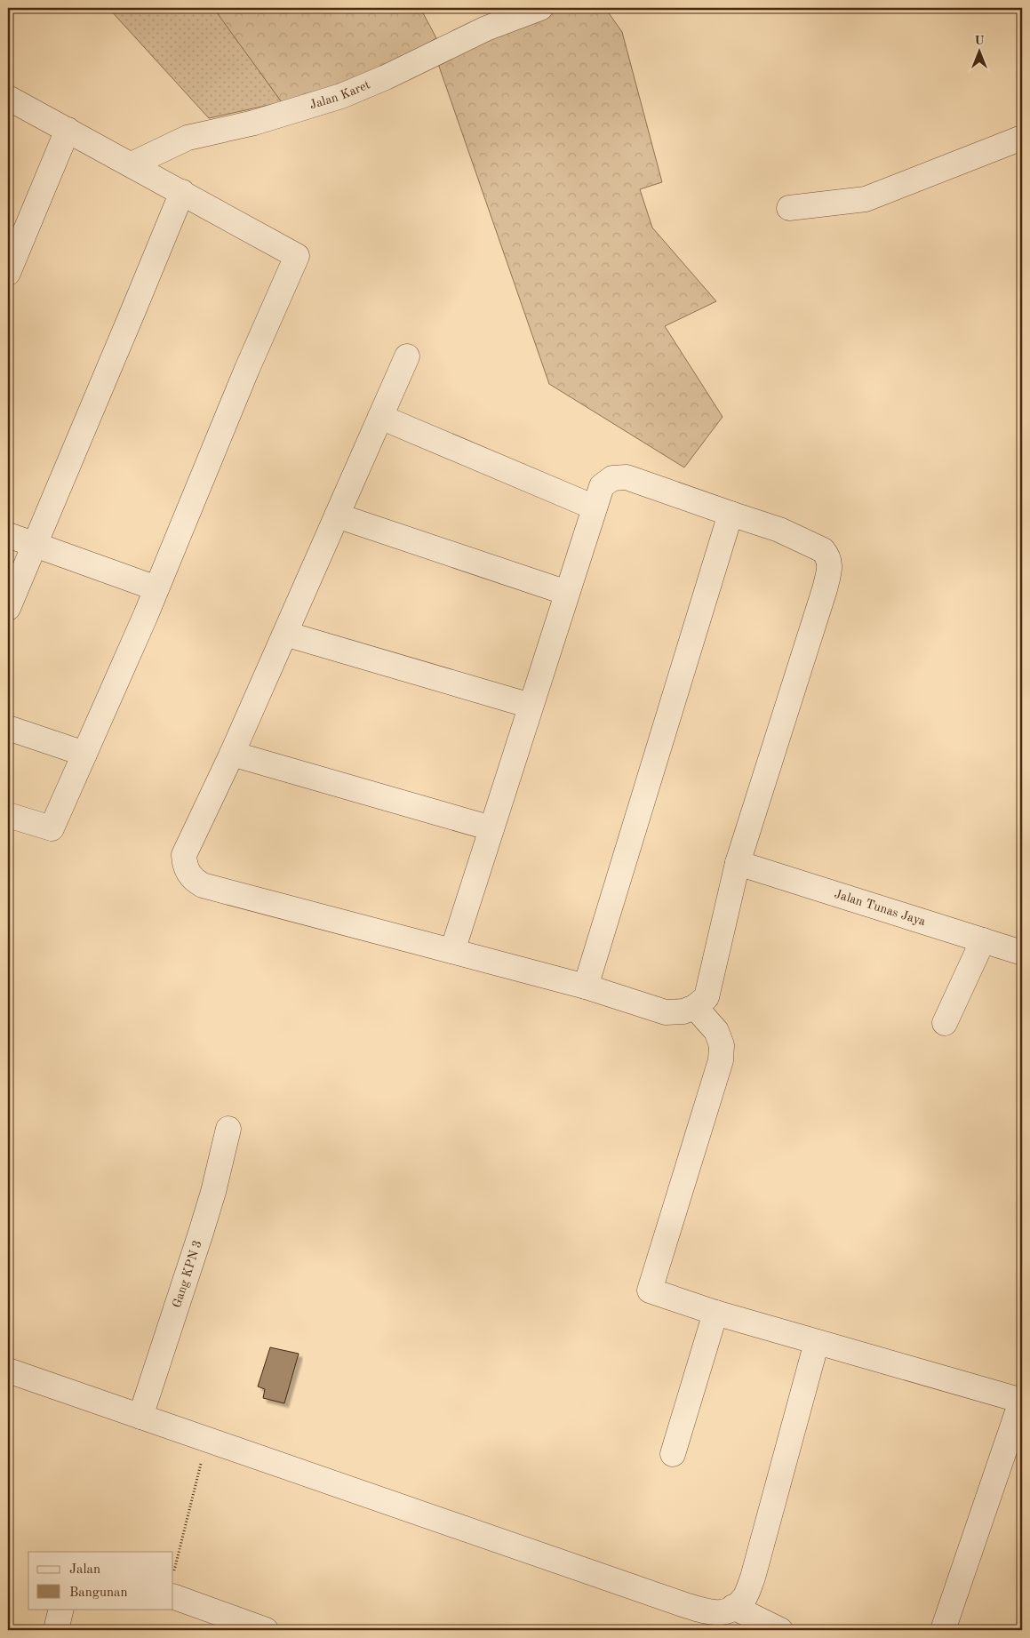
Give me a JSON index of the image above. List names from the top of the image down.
{
  "streets": {
    "street": ["Jalan Karet", "Jalan Tunas Jaya", "Gang KPN 3"]
  },
  "legend": ["Jalan", "Bangunan"],
  "north": "top"
}
